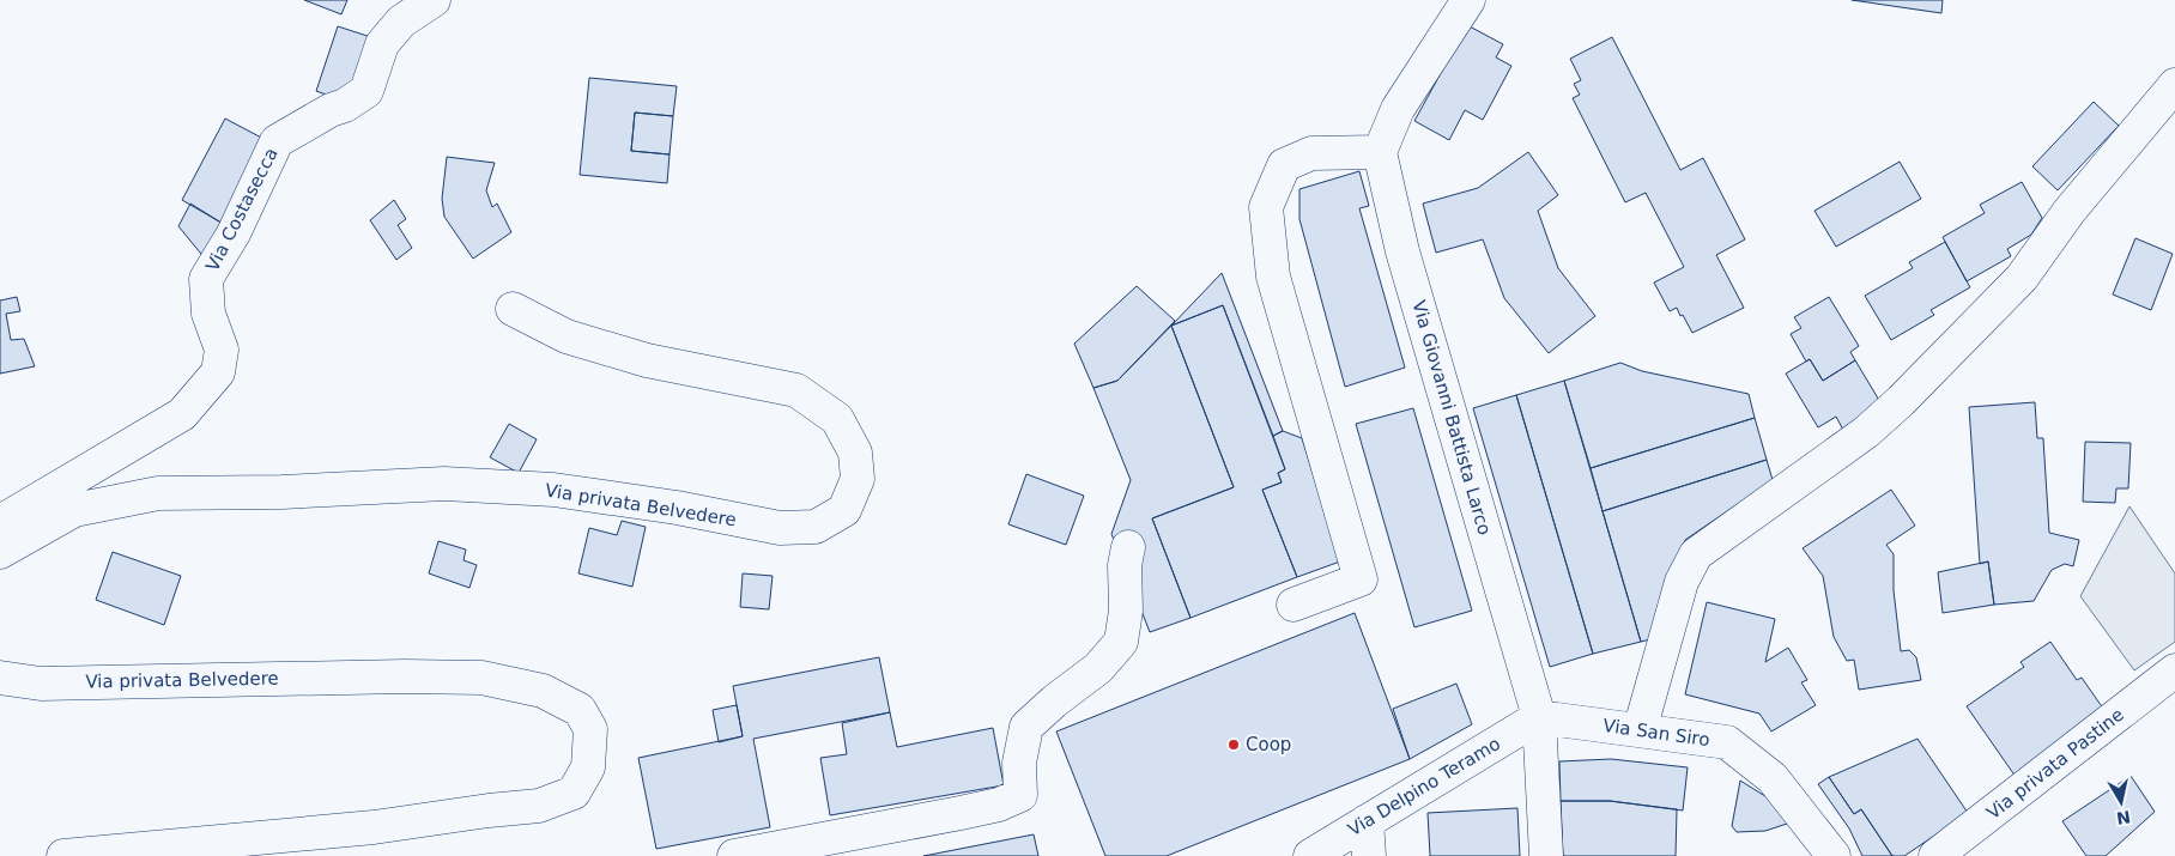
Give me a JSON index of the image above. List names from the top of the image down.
{
  "streets": {
    "street": [
      "Via Costasecca",
      "Via Giovanni Battista Larco",
      "Via privata Belvedere",
      "Via San Siro",
      "Via privata Pastine",
      "Via Delpino Teramo"
    ]
  },
  "crossings": [
    ["Via Giovanni Battista Larco", "Via San Siro"],
    ["Via Giovanni Battista Larco", "Via Delpino Teramo"],
    ["Via San Siro", "Via Delpino Teramo"]
  ],
  "places": ["Coop"],
  "north": "bottom"
}
